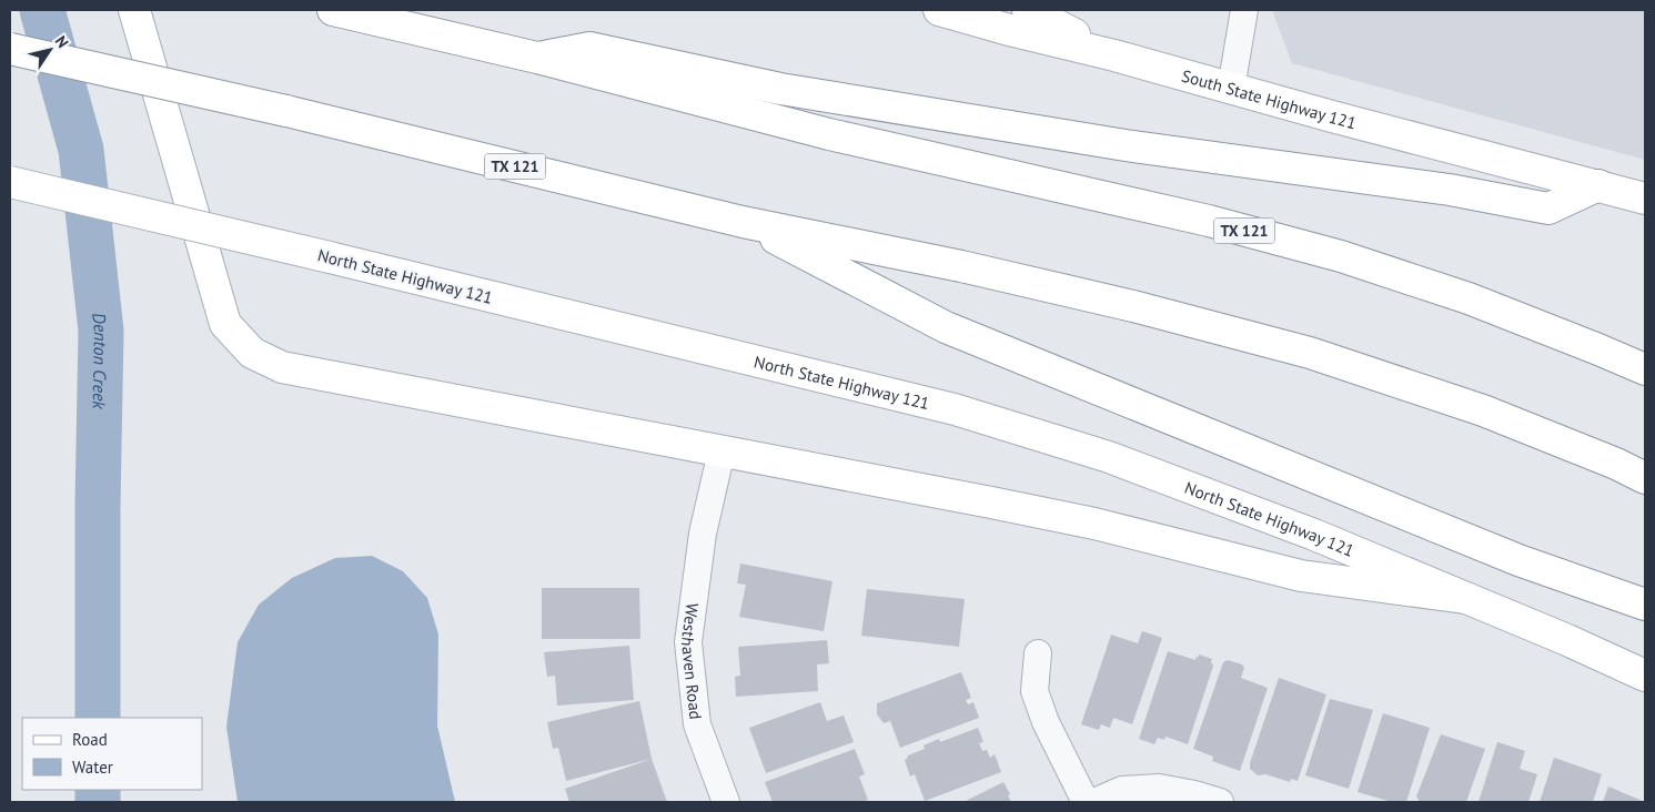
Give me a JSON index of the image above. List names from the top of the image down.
{
  "streets": {
    "main road": ["South State Highway 121", "TX 121", "North State Highway 121"],
    "street": ["Westhaven Road"]
  },
  "water": ["Denton Creek"],
  "legend": ["Road", "Water"],
  "north": "top right"
}
